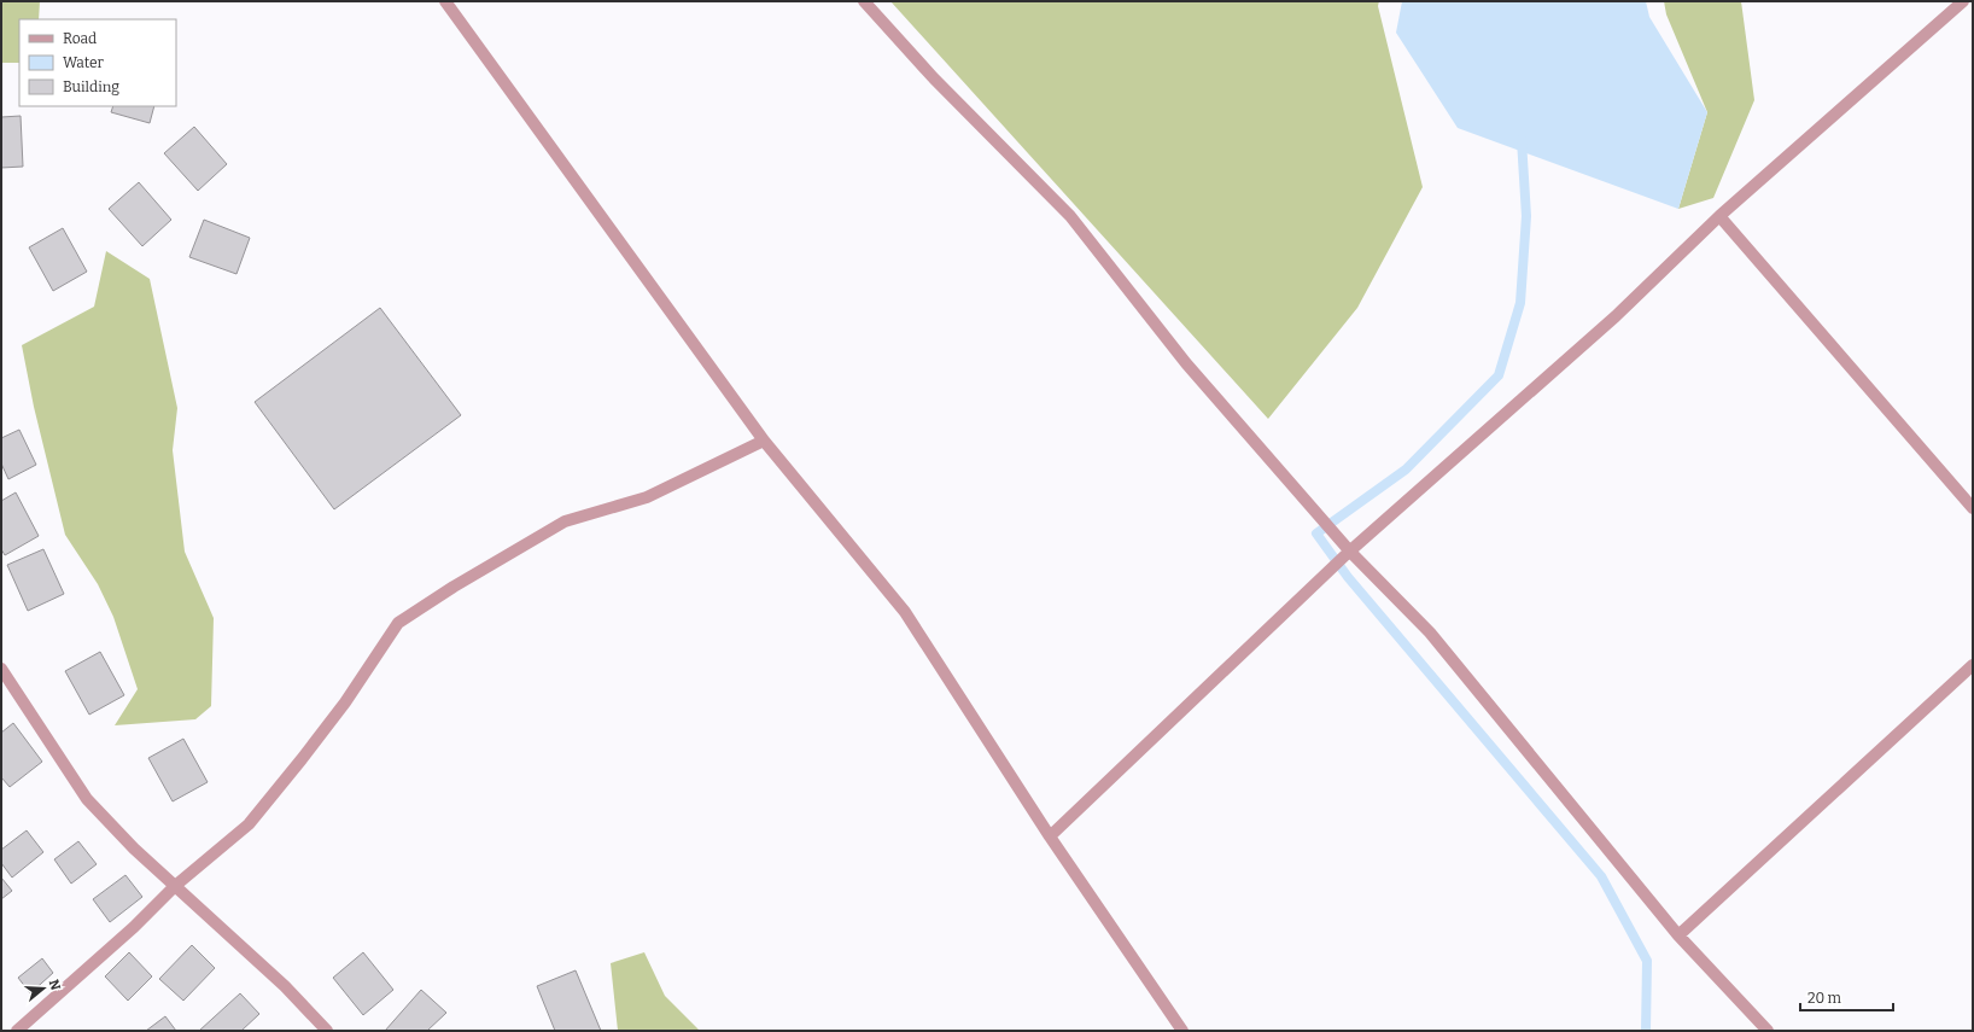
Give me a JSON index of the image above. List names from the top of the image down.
{
  "legend": ["Road", "Water", "Building"],
  "scale_bar": "20 m",
  "north": "right"
}
